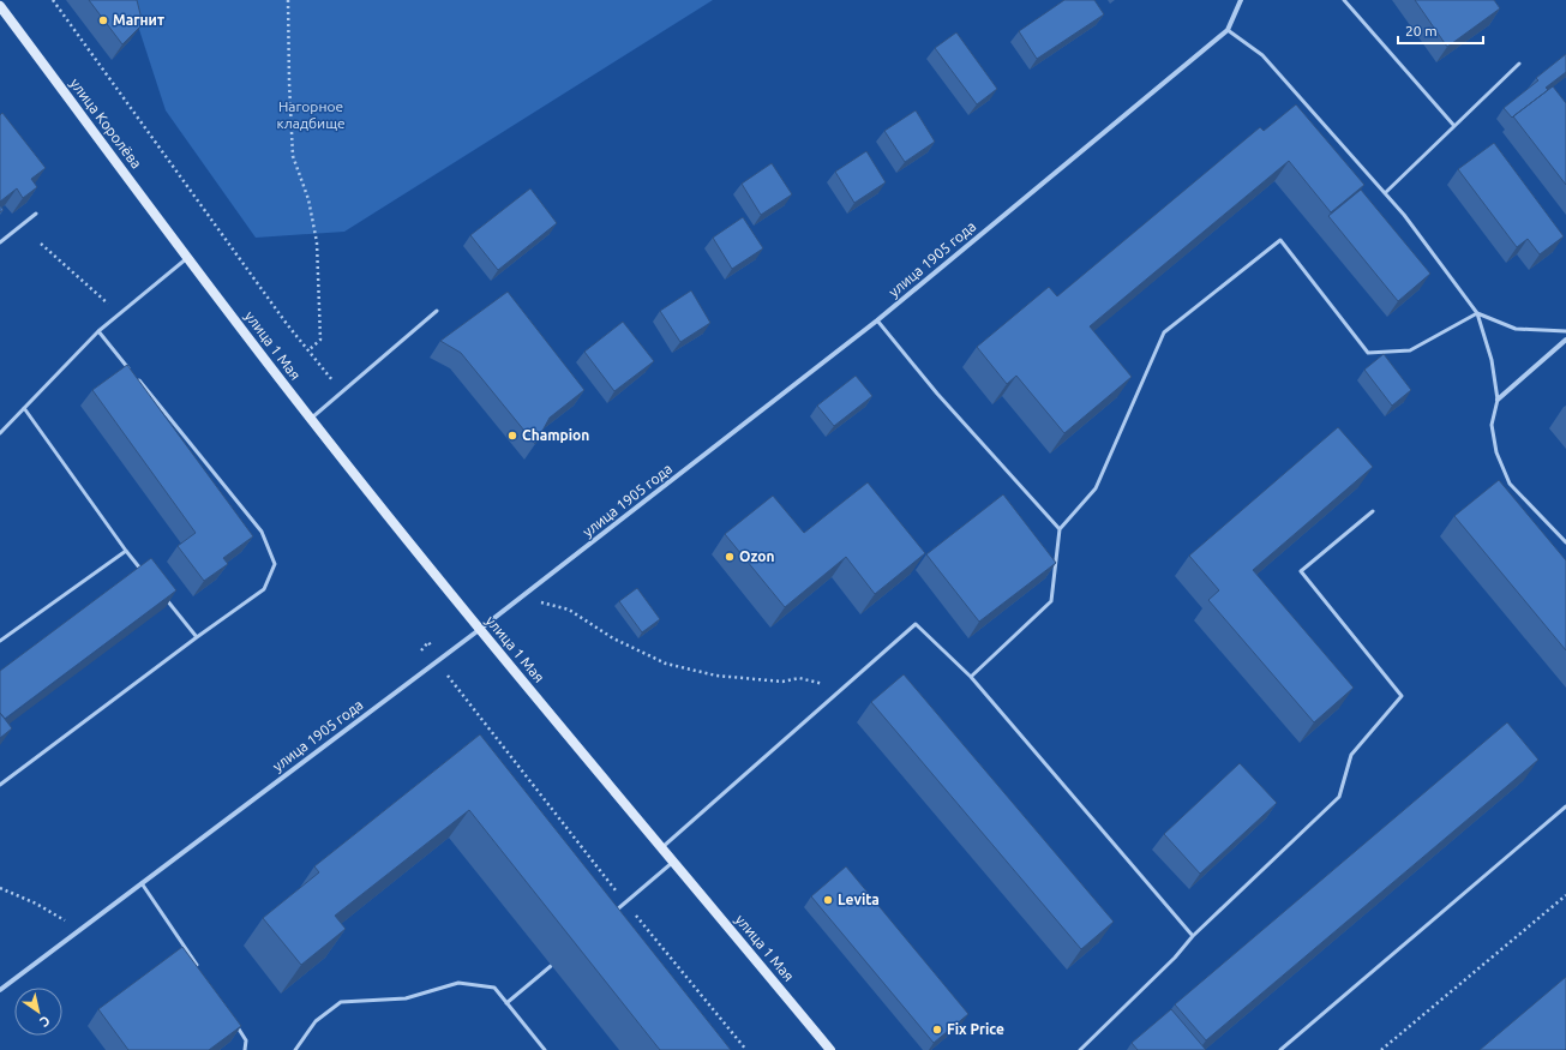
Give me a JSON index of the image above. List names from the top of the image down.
{
  "streets": {
    "main road": ["улица Королёва", "улица 1 Мая"],
    "street": ["улица 1905 года"]
  },
  "crossings": [
    ["улица Королёва", "улица 1 Мая"],
    ["улица 1905 года", "улица 1 Мая"]
  ],
  "parks": ["Нагорное кладбище"],
  "places": [
    "Магнит",
    "Champion",
    "Ozon",
    "Levita",
    "Fix Price"
  ],
  "scale_bar": "20 m",
  "north": "bottom right"
}
